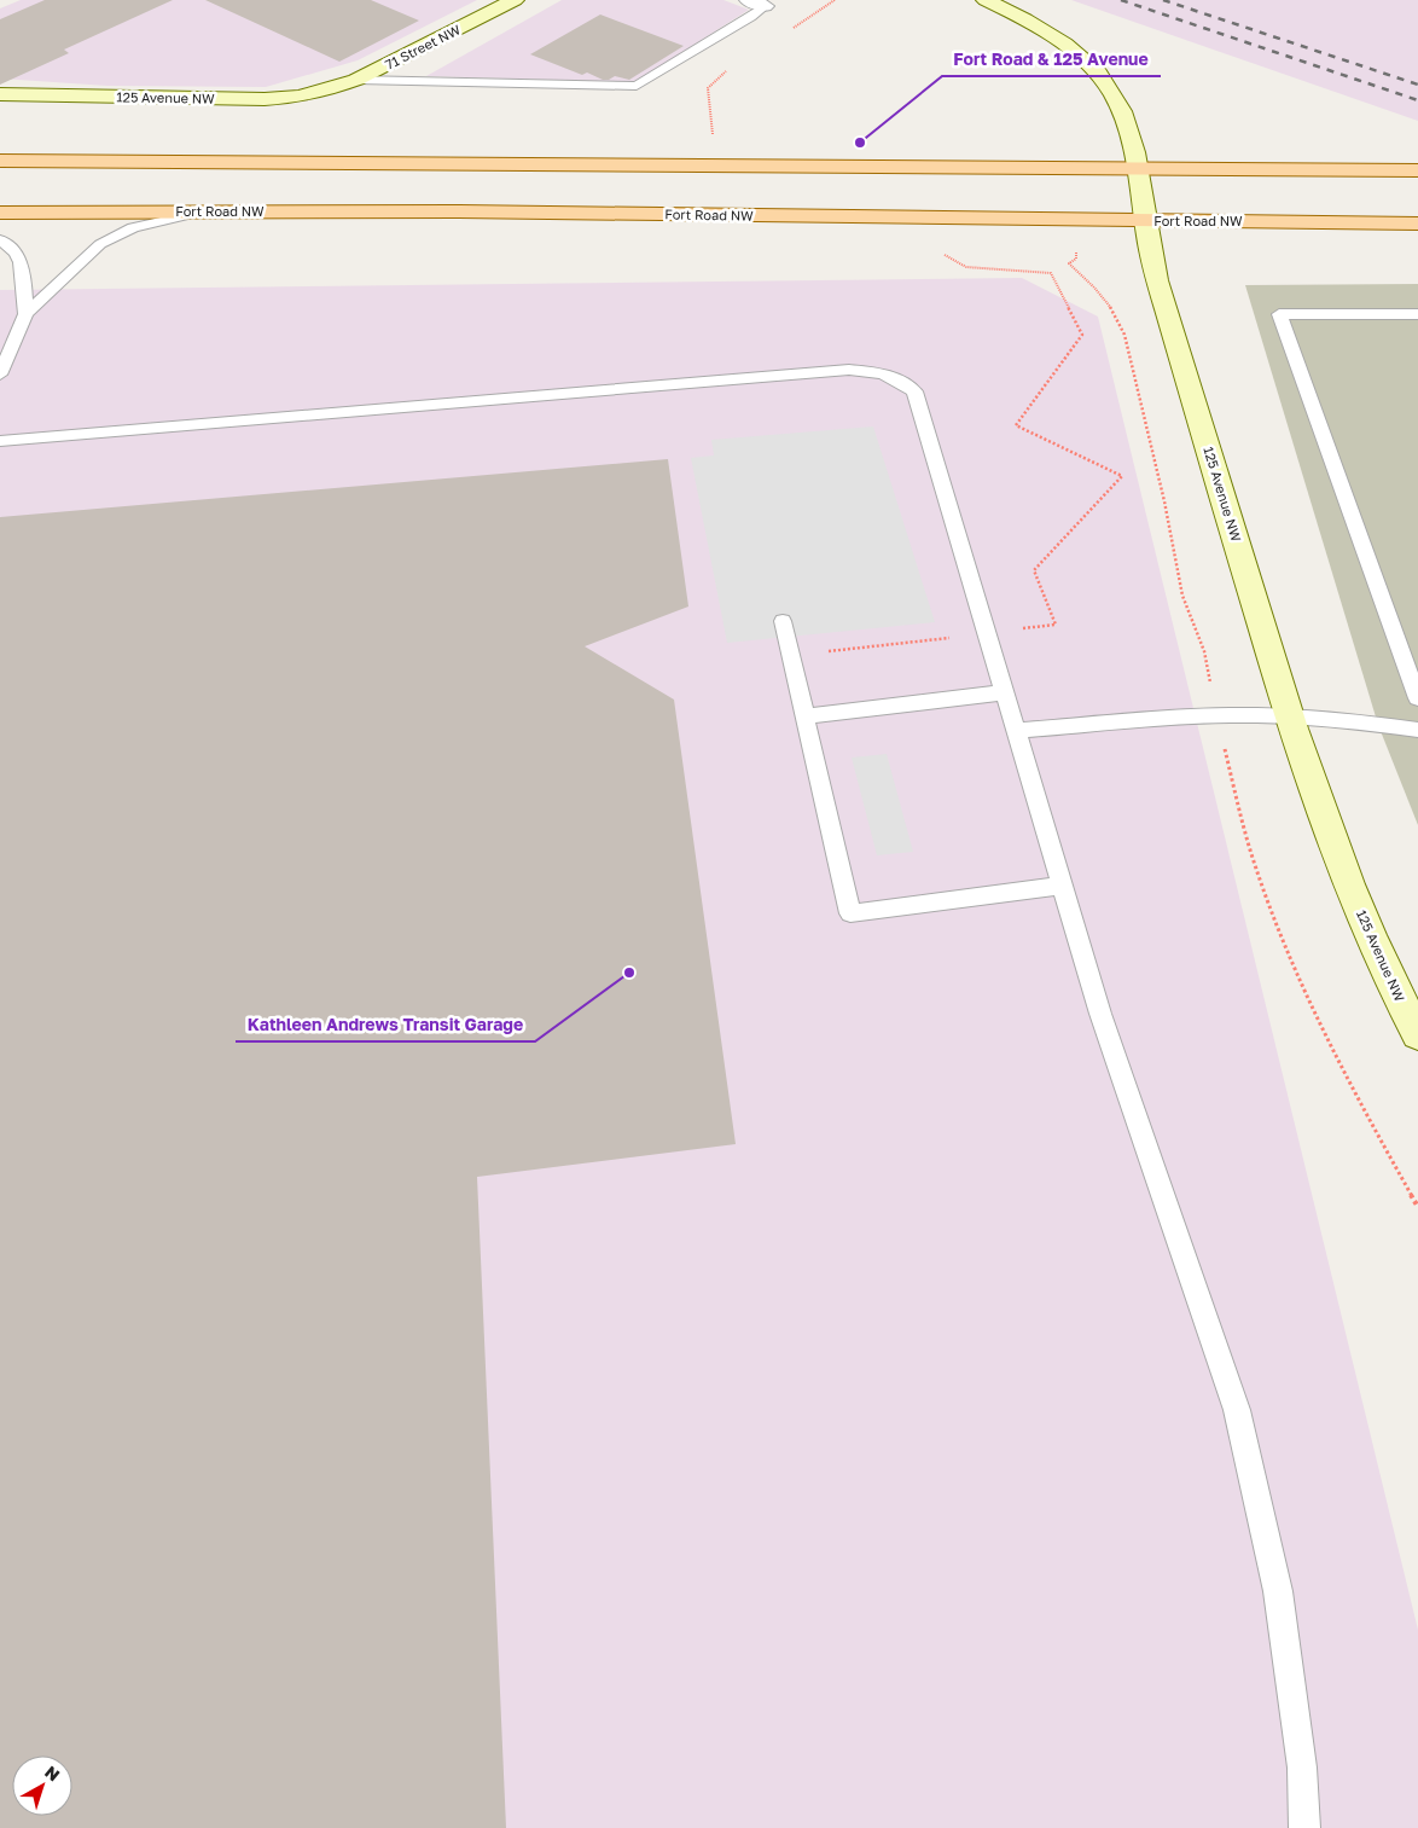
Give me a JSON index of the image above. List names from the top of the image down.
{
  "streets": {
    "main road": ["Fort Road NW"],
    "street": ["71 Street NW", "125 Avenue NW"]
  },
  "crossings": [
    ["71 Street NW", "125 Avenue NW"],
    ["125 Avenue NW", "Fort Road NW"]
  ],
  "places": ["Fort Road & 125 Avenue", "Kathleen Andrews Transit Garage"],
  "north": "top right"
}
